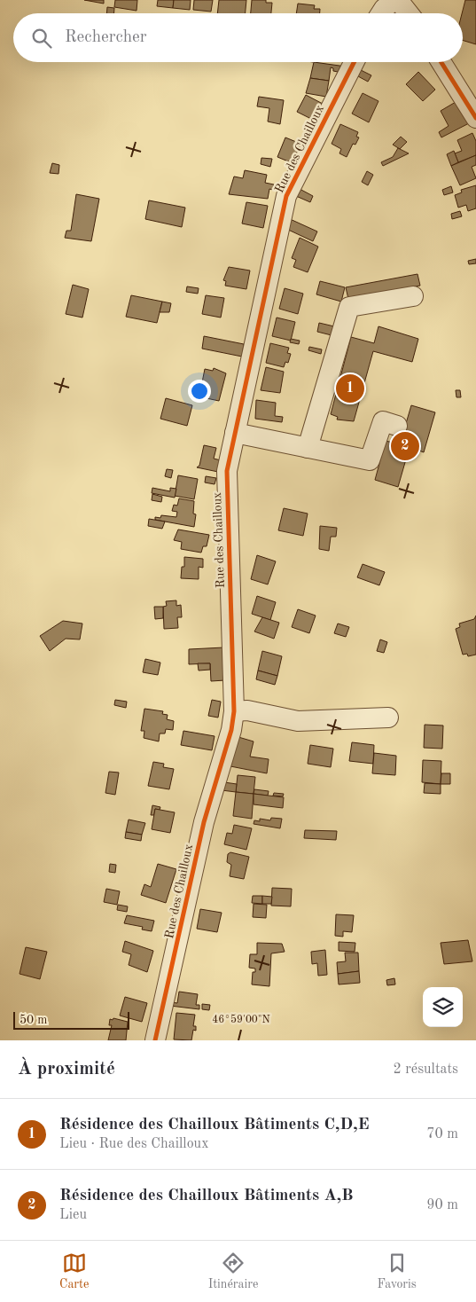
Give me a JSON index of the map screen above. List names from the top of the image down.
{
  "streets": {
    "street": ["Rue des Chailloux"]
  },
  "scale_bar": "50 m",
  "page": {
    "search": "Rechercher",
    "pins": ["1", "2"],
    "scale": "50 m",
    "heading": ["À proximité", "2 résultats"],
    "list": [
      {
        "mark": "1",
        "name": "Résidence des Chailloux Bâtiments C,D,E",
        "note": "Lieu · Rue des Chailloux",
        "value": "70 m"
      },
      {
        "mark": "2",
        "name": "Résidence des Chailloux Bâtiments A,B",
        "note": "Lieu",
        "value": "90 m"
      }
    ],
    "nav": ["Carte", "Itinéraire", "Favoris"]
  },
  "coordinates": ["46°59'00\"N"]
}
